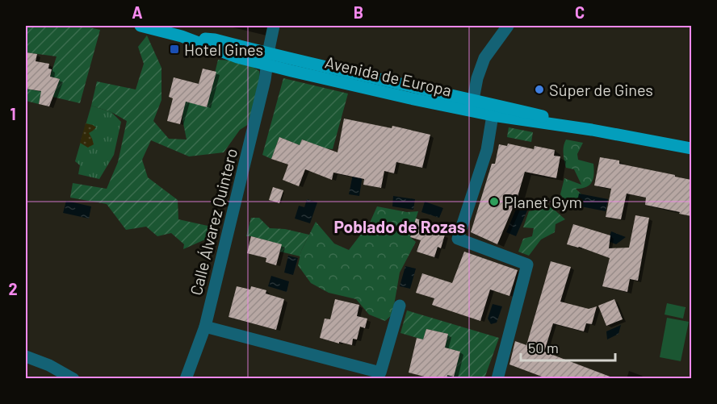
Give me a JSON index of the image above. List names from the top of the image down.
{
  "streets": {
    "main road": ["Avenida de Europa"],
    "street": ["Calle Álvarez Quintero"]
  },
  "crossings": [
    ["Avenida de Europa", "Calle Álvarez Quintero"]
  ],
  "districts": ["Poblado de Rozas"],
  "places": {
    "transit": ["Hotel Gines"],
    "other": ["Súper de Gines", "Planet Gym"]
  },
  "scale_bar": "50 m",
  "grid": {
    "columns": ["A", "B", "C"],
    "rows": ["1", "2"]
  }
}
